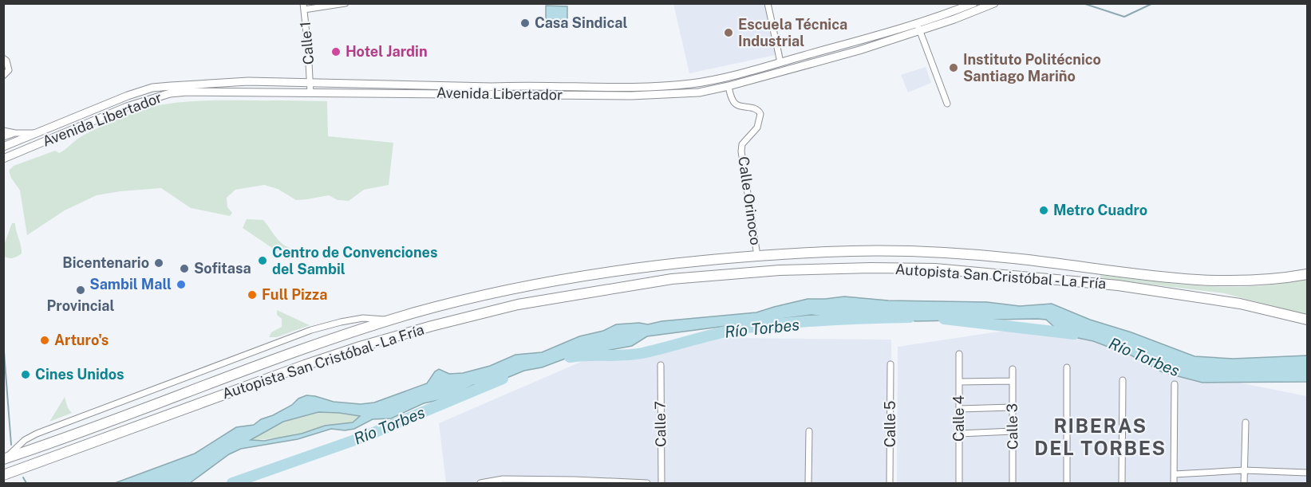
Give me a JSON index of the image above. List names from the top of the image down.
{
  "streets": {
    "highway": ["Autopista San Cristóbal - La Fría"],
    "main road": ["Avenida Libertador"],
    "street": [
      "Calle 1",
      "Calle Orinoco",
      "Calle 4",
      "Calle 7",
      "Calle 5",
      "Calle 3"
    ]
  },
  "crossings": [
    ["Calle 1", "Avenida Libertador"],
    ["Avenida Libertador", "Calle Orinoco"],
    ["Calle Orinoco", "Autopista San Cristóbal - La Fría"]
  ],
  "districts": ["RIBERAS DEL TORBES"],
  "water": ["Río Torbes"],
  "places": [
    "Casa Sindical",
    "Escuela Técnica Industrial",
    "Hotel Jardin",
    "Instituto Politécnico Santiago Mariño",
    "Metro Cuadro",
    "Centro de Convenciones del Sambil",
    "Bicentenario",
    "Sofitasa",
    "Sambil Mall",
    "Provincial",
    "Full Pizza",
    "Arturo's",
    "Cines Unidos"
  ]
}
